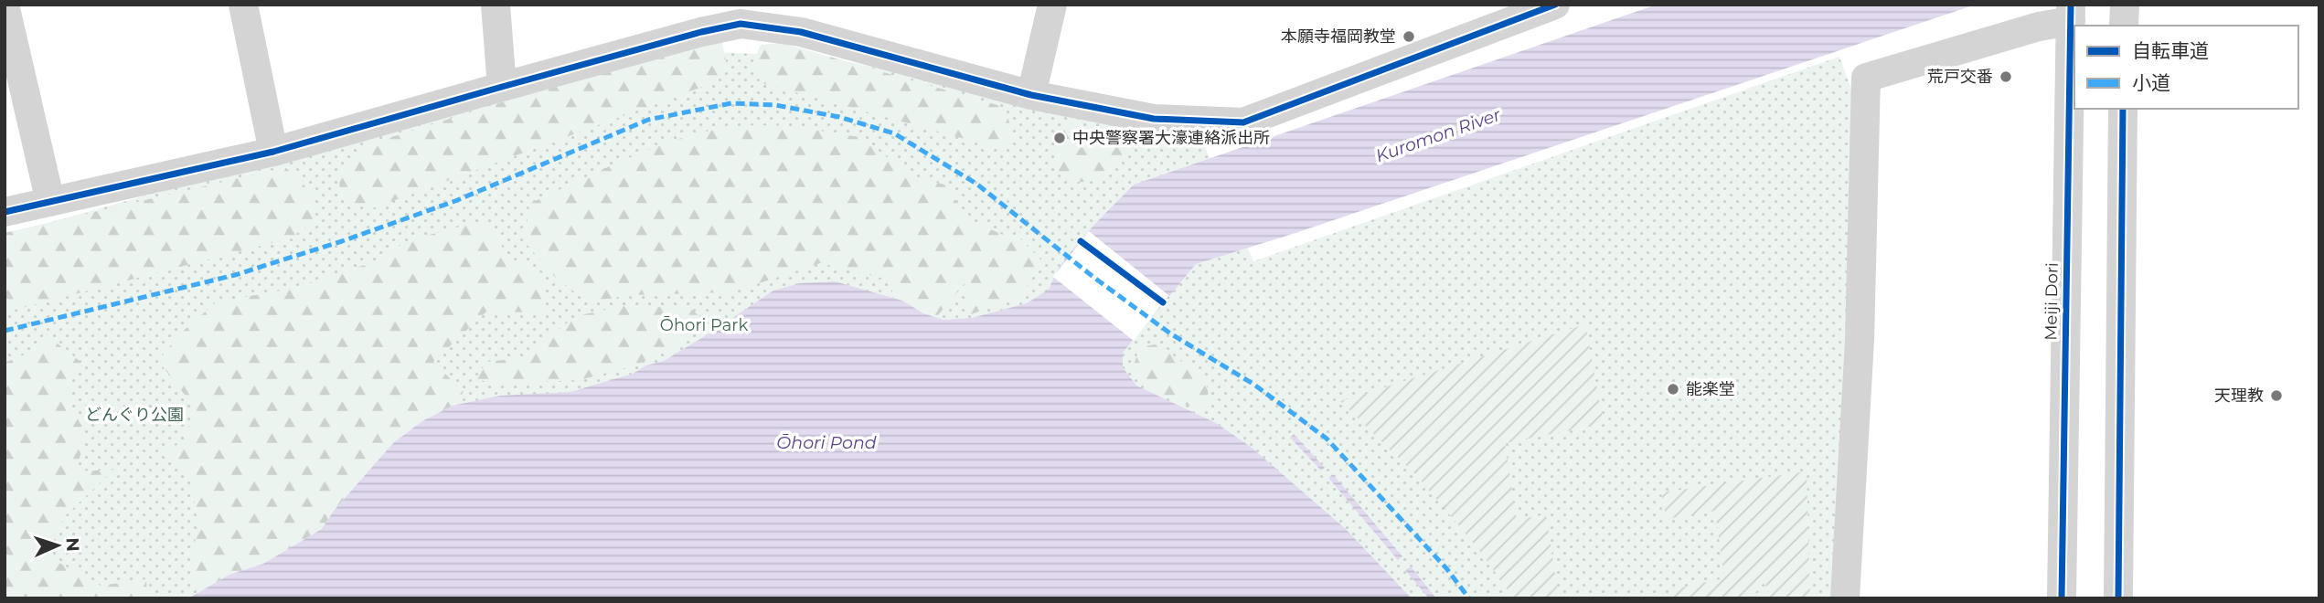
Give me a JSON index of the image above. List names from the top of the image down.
{
  "streets": {
    "street": ["Meiji Dori"]
  },
  "water": ["Kuromon River", "Ōhori Pond"],
  "parks": ["Ōhori Park", "どんぐり公園"],
  "places": [
    "本願寺福岡教堂",
    "荒戸交番",
    "中央警察署大濠連絡派出所",
    "能楽堂",
    "天理教"
  ],
  "legend": ["自転車道", "小道"],
  "north": "right"
}
